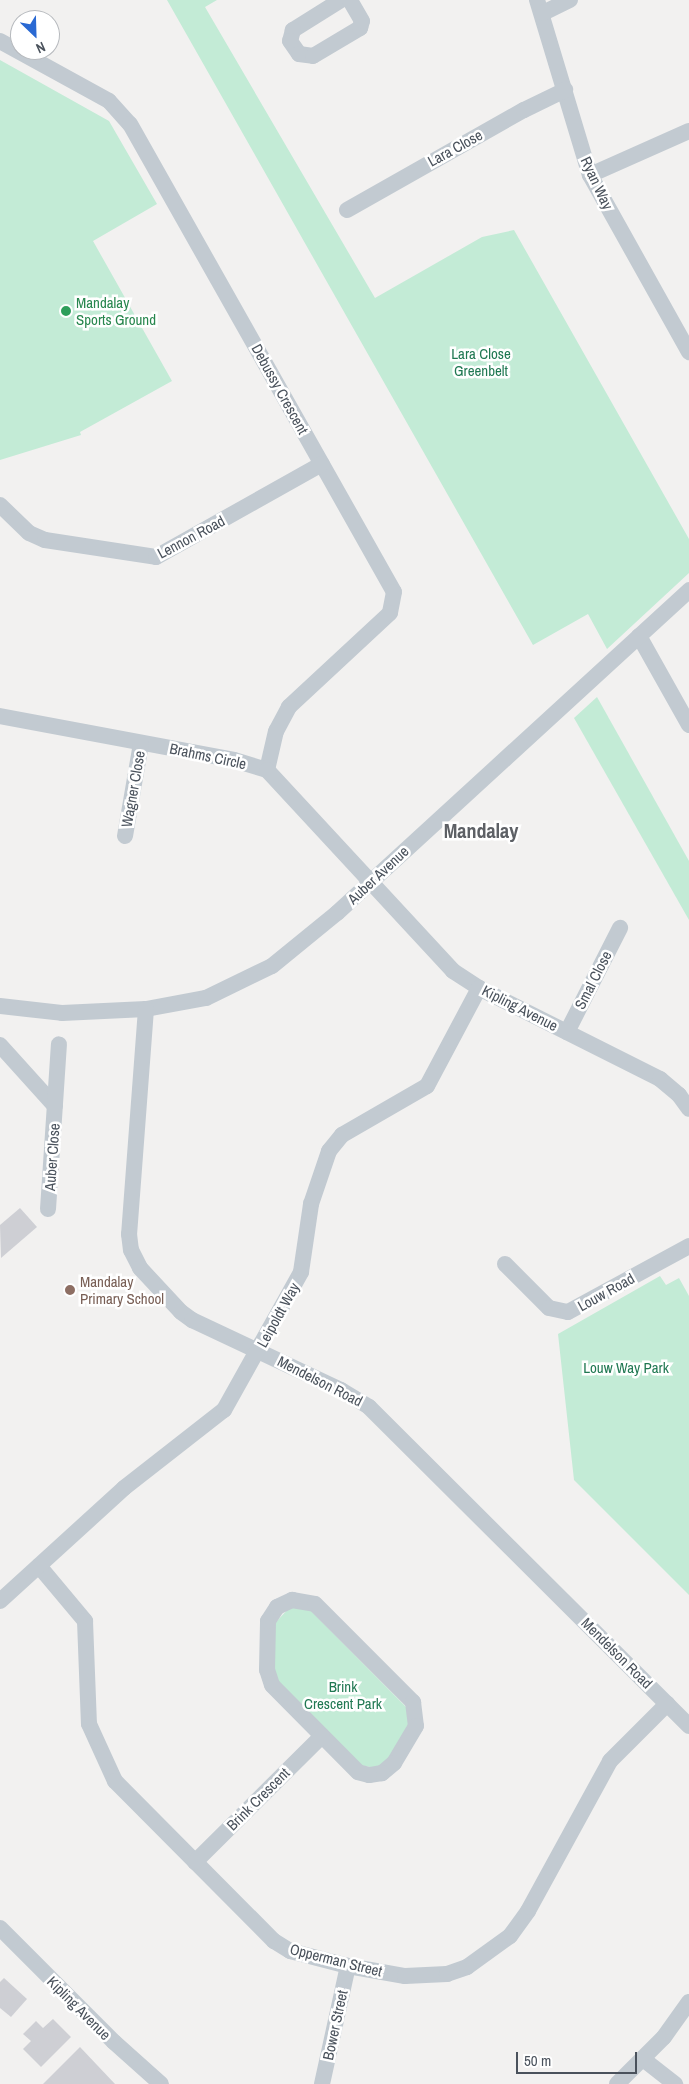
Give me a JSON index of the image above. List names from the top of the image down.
{
  "streets": {
    "street": [
      "Lara Close",
      "Ryan Way",
      "Debussy Crescent",
      "Lennon Road",
      "Brahms Circle",
      "Wagner Close",
      "Auber Avenue",
      "Smal Close",
      "Kipling Avenue",
      "Auber Close",
      "Louw Road",
      "Leipoldt Way",
      "Mendelson Road",
      "Brink Crescent",
      "Opperman Street",
      "Bower Street"
    ]
  },
  "crossings": [
    ["Lara Close", "Ryan Way"],
    ["Debussy Crescent", "Lennon Road"],
    ["Debussy Crescent", "Brahms Circle"],
    ["Brahms Circle", "Wagner Close"],
    ["Brahms Circle", "Auber Avenue"],
    ["Brahms Circle", "Kipling Avenue"],
    ["Auber Avenue", "Kipling Avenue"],
    ["Auber Avenue", "Mendelson Road"],
    ["Smal Close", "Kipling Avenue"],
    ["Kipling Avenue", "Leipoldt Way"],
    ["Leipoldt Way", "Mendelson Road"],
    ["Leipoldt Way", "Opperman Street"],
    ["Mendelson Road", "Opperman Street"],
    ["Brink Crescent", "Opperman Street"],
    ["Opperman Street", "Bower Street"]
  ],
  "districts": ["Mandalay"],
  "parks": ["Lara Close Greenbelt", "Louw Way Park", "Brink Crescent Park"],
  "places": ["Mandalay Sports Ground", "Mandalay Primary School"],
  "scale_bar": "50 m",
  "north": "bottom right"
}
